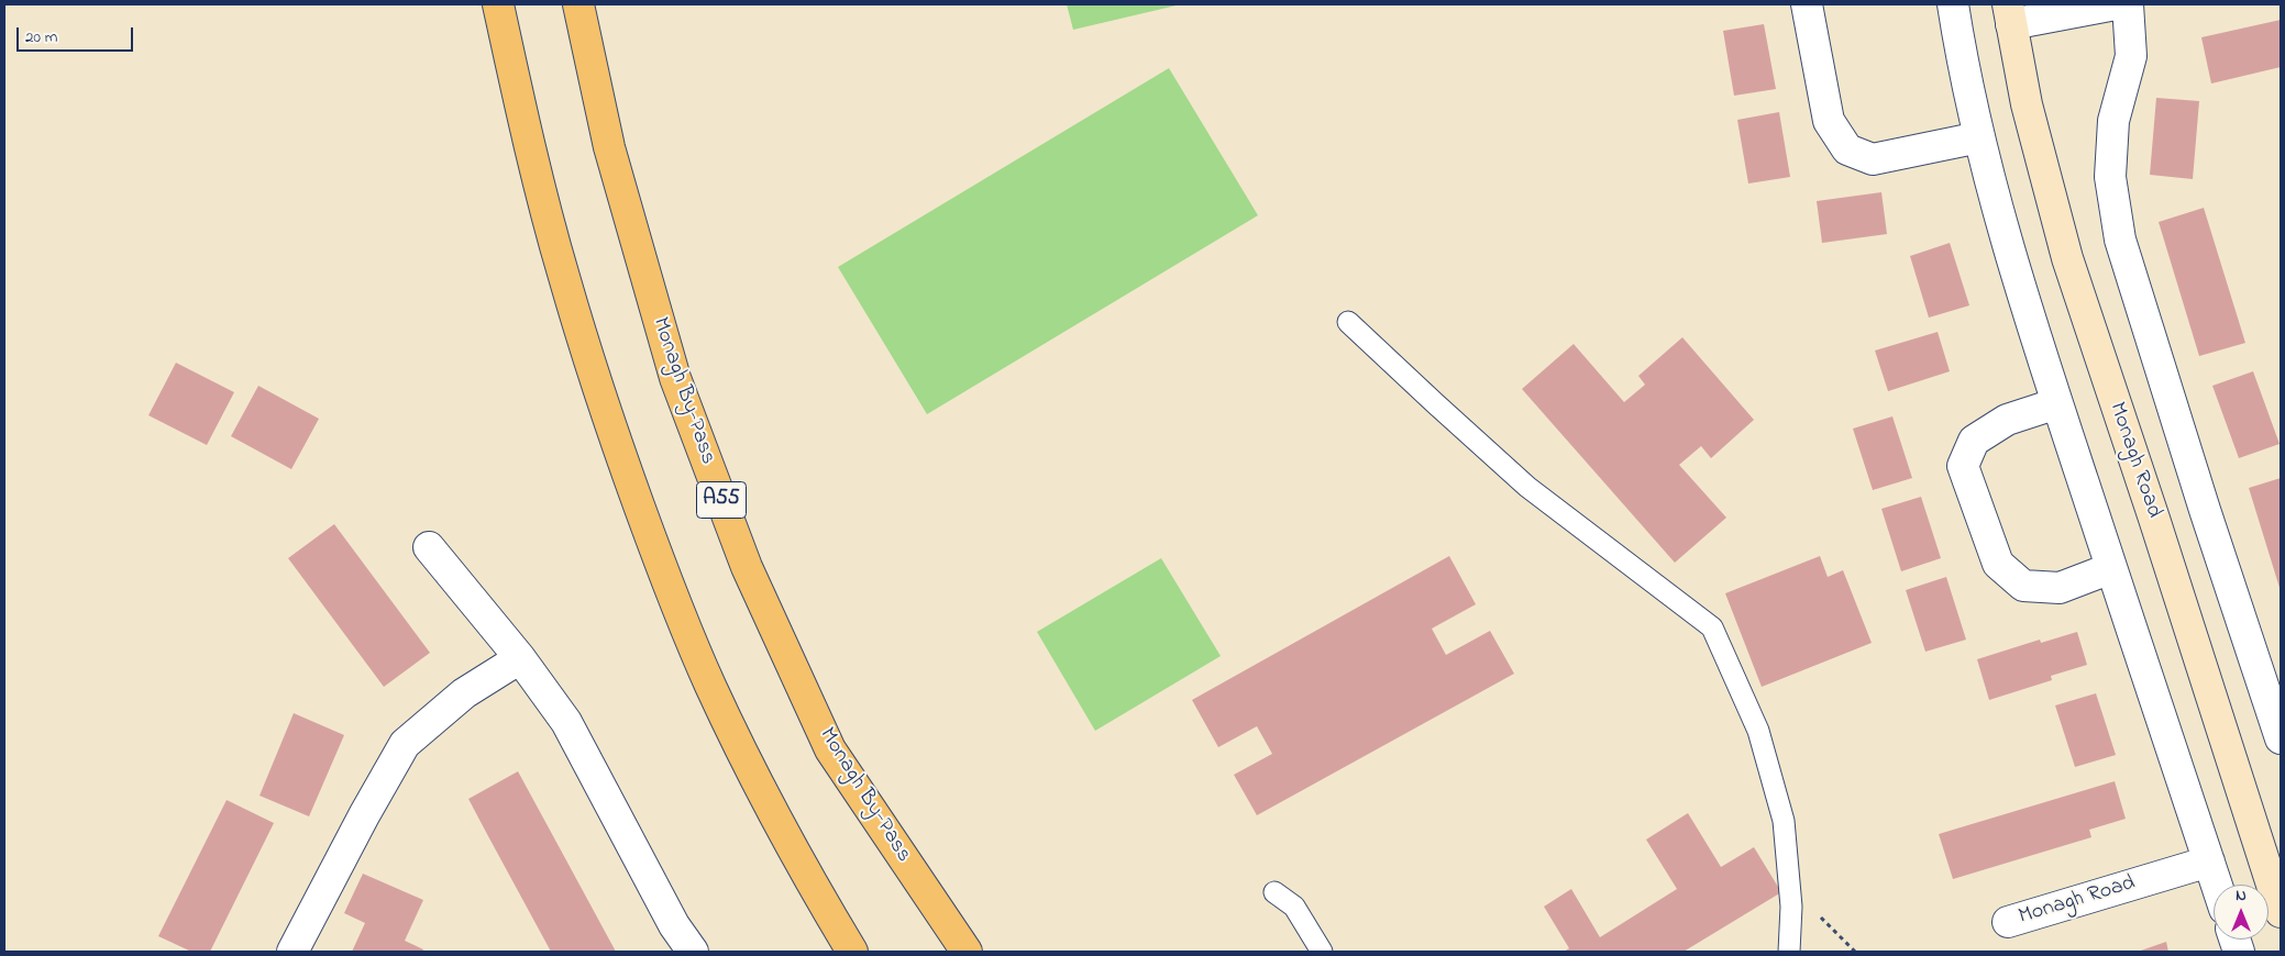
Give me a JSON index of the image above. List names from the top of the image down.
{
  "streets": {
    "highway": ["Monagh By-Pass", "A55"],
    "street": ["Monagh Road"]
  },
  "scale_bar": "20 m",
  "north": "top"
}
